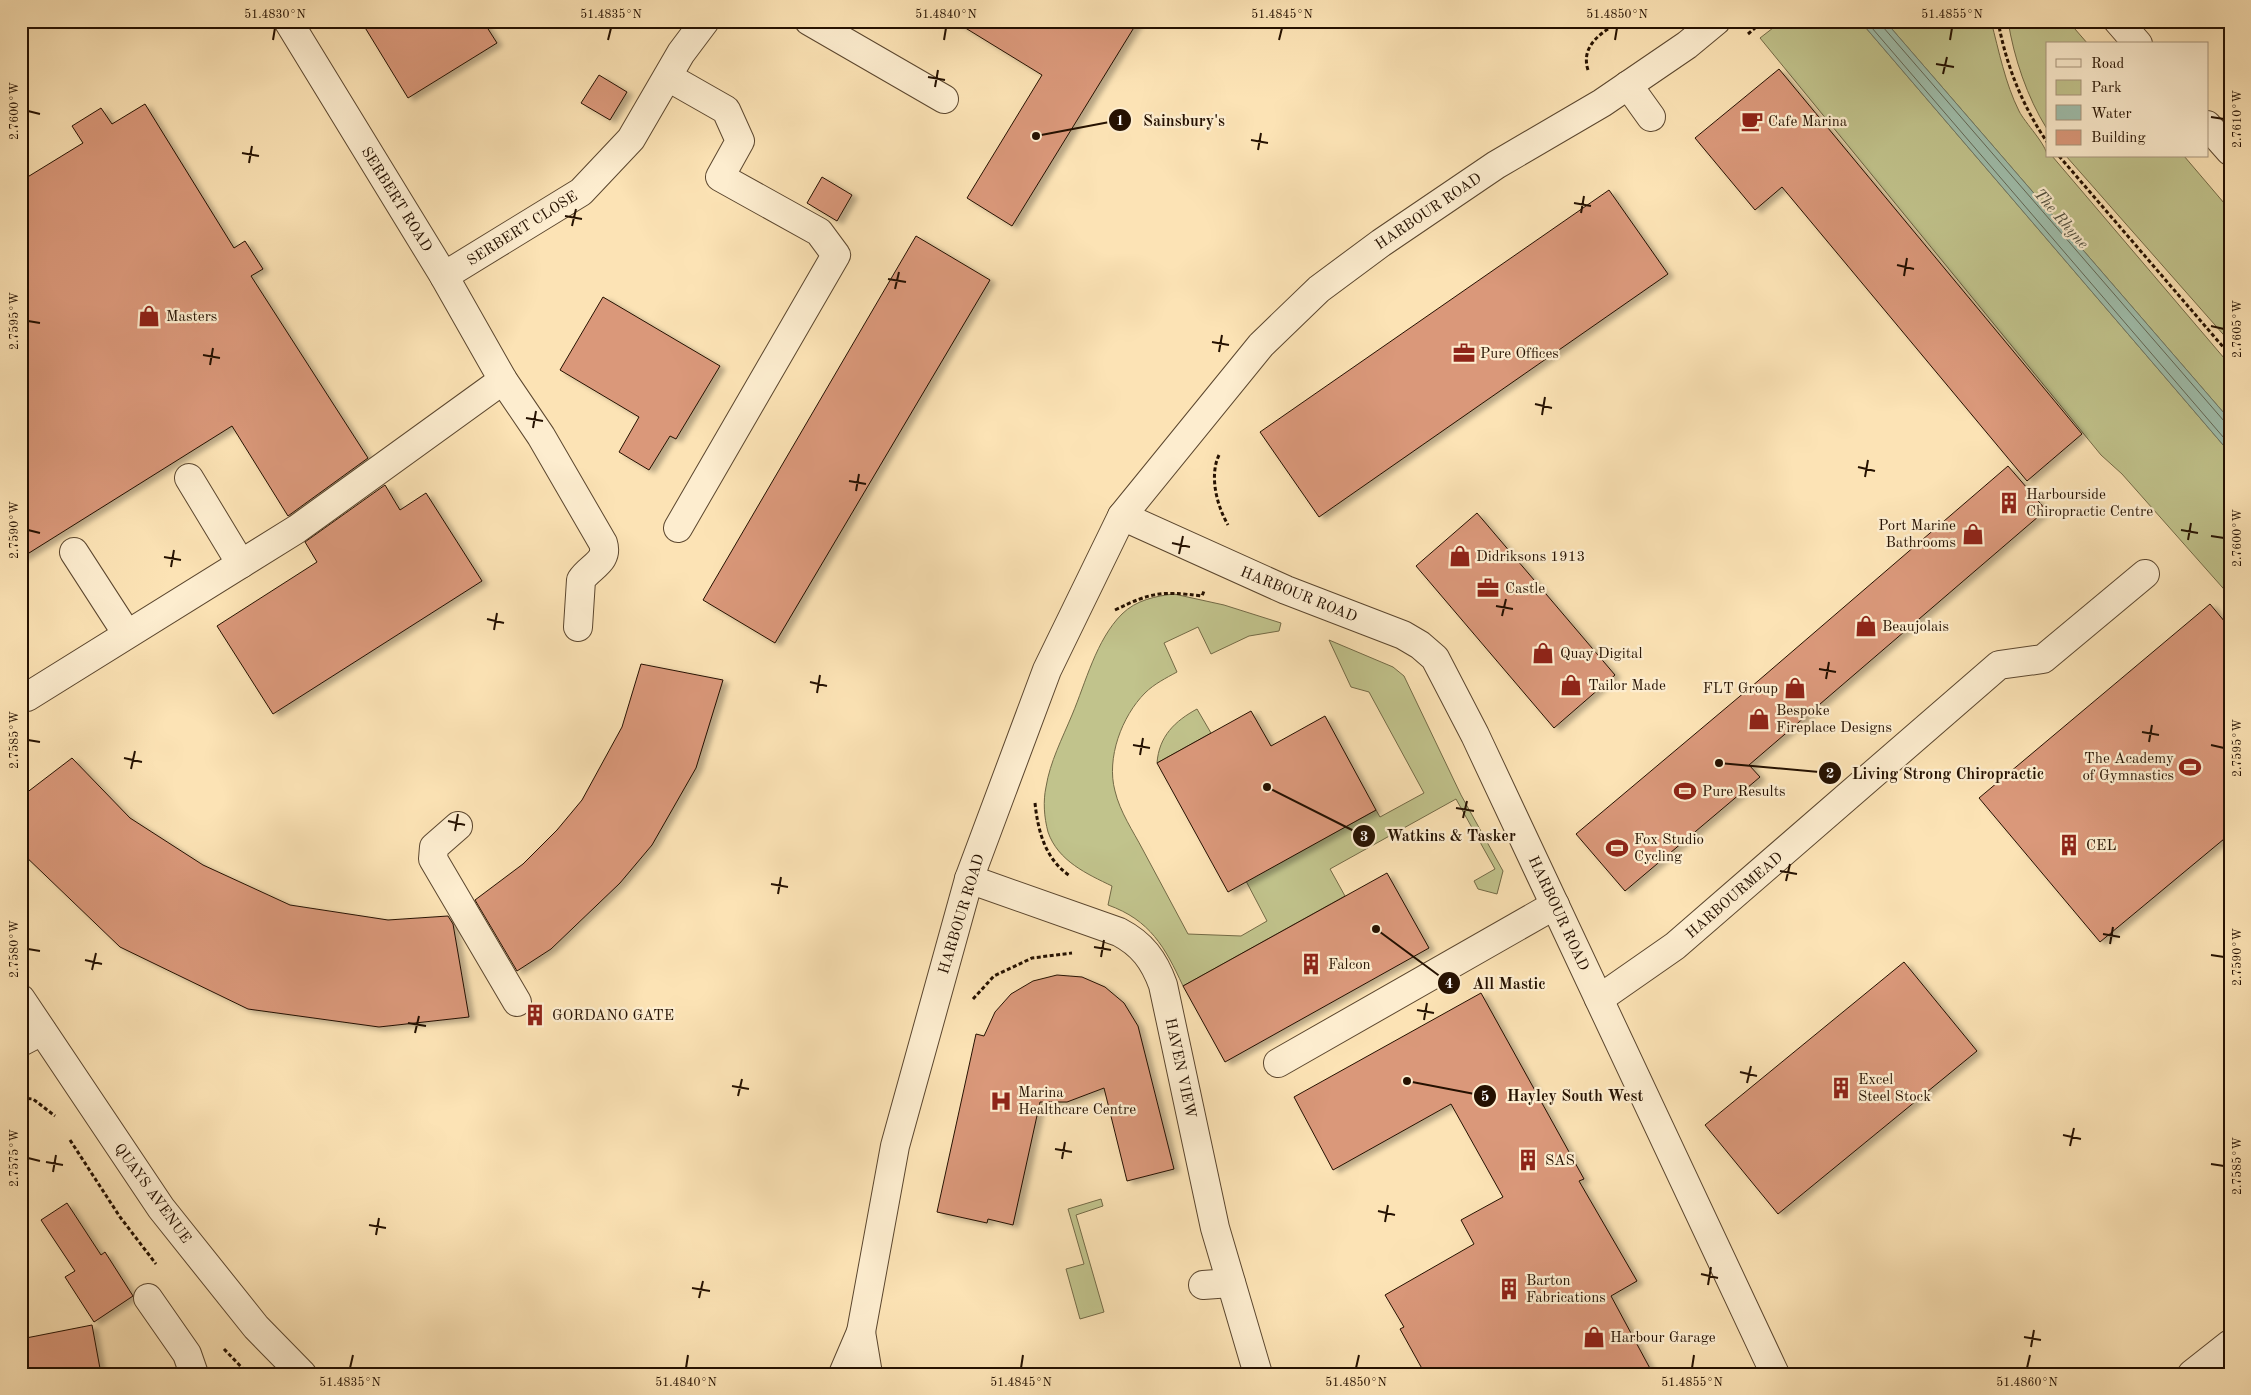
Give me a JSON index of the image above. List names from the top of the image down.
{
  "streets": {
    "street": [
      "SERBERT ROAD",
      "HARBOUR ROAD",
      "SERBERT CLOSE",
      "HARBOURMEAD",
      "HAVEN VIEW",
      "QUAYS AVENUE"
    ]
  },
  "crossings": [
    ["SERBERT ROAD", "SERBERT CLOSE"],
    ["HARBOUR ROAD", "HARBOURMEAD"],
    ["HARBOUR ROAD", "HAVEN VIEW"]
  ],
  "water": ["The Rhyne"],
  "places": {
    "cafe": ["Cafe Marina"],
    "other": [
      "Sainsbury's",
      "Living Strong Chiropractic",
      "Watkins & Tasker",
      "All Mastic",
      "Hayley South West"
    ],
    "shop": [
      "Masters",
      "Port Marine Bathrooms",
      "Didriksons 1913",
      "Beaujolais",
      "Quay Digital",
      "Tailor Made",
      "FLT Group",
      "Bespoke Fireplace Designs",
      "Harbour Garage"
    ],
    "office": ["Pure Offices", "Castle"],
    "building": [
      "Harbourside Chiropractic Centre",
      "CEL",
      "Falcon",
      "GORDANO GATE",
      "Excel Steel Stock",
      "SAS",
      "Barton Fabrications"
    ],
    "sports": ["The Academy of Gymnastics", "Pure Results", "Fox Studio Cycling"],
    "hospital": ["Marina Healthcare Centre"]
  },
  "legend": [
    "Road",
    "Park",
    "Water",
    "Building"
  ],
  "coordinates": [
    "51.4830°N",
    "51.4835°N",
    "51.4840°N",
    "51.4845°N",
    "51.4850°N",
    "51.4855°N",
    "2.7600°W",
    "2.7610°W",
    "2.7595°W",
    "2.7605°W",
    "2.7590°W",
    "2.7585°W",
    "2.7580°W",
    "2.7575°W",
    "51.4860°N"
  ]
}
